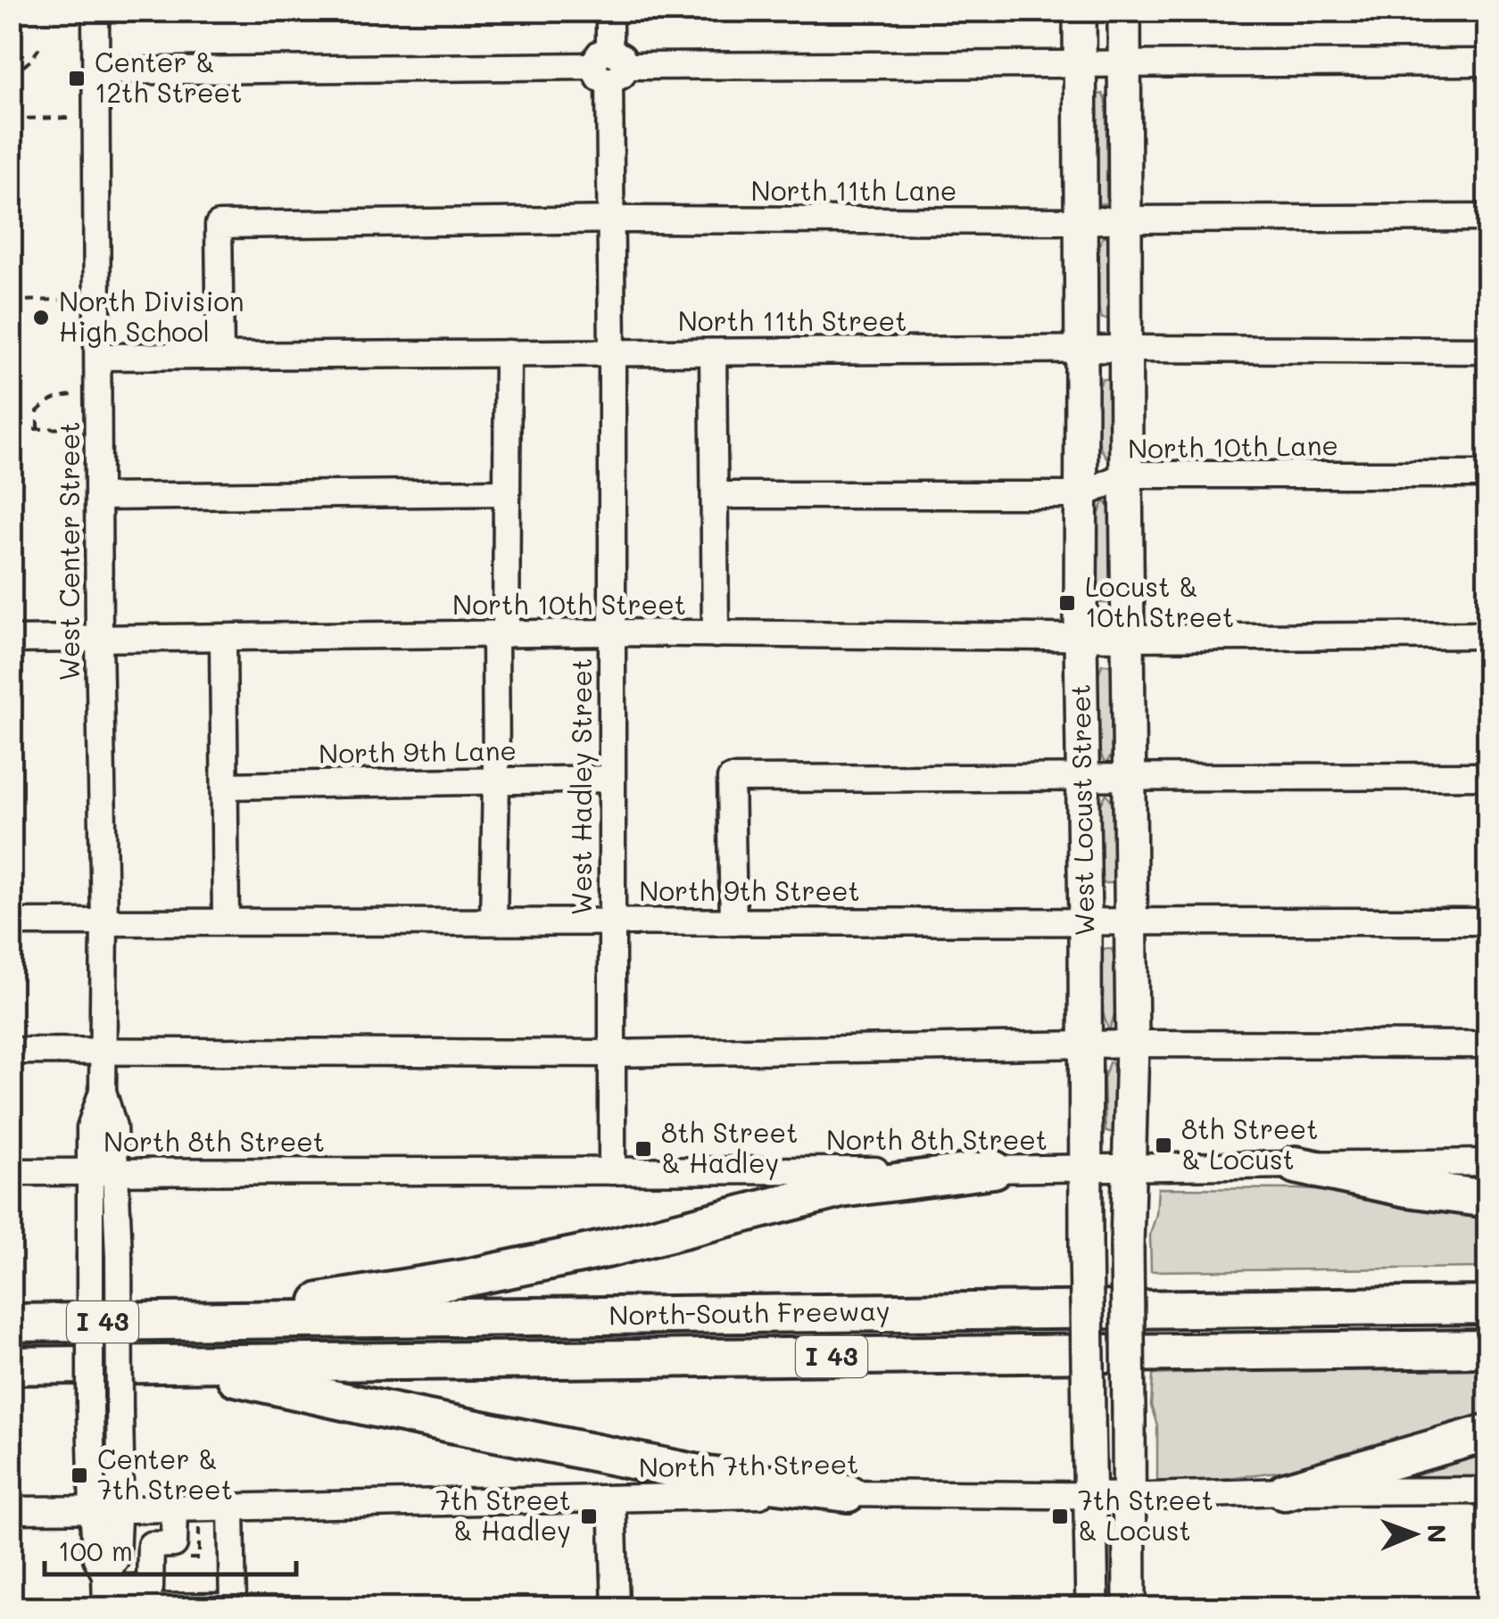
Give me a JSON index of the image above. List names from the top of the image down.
{
  "streets": {
    "highway": ["North-South Freeway", "I 43"],
    "main road": ["West Locust Street"],
    "street": [
      "North 11th Lane",
      "North 11th Street",
      "North 10th Lane",
      "West Center Street",
      "North 10th Street",
      "North 9th Lane",
      "West Hadley Street",
      "North 9th Street",
      "North 8th Street",
      "North 7th Street"
    ]
  },
  "crossings": [
    ["North 11th Lane", "North 11th Street"],
    ["North 11th Lane", "West Hadley Street"],
    ["North 11th Lane", "West Locust Street"],
    ["North 11th Street", "West Center Street"],
    ["North 11th Street", "West Hadley Street"],
    ["North 11th Street", "West Locust Street"],
    ["North 10th Lane", "West Locust Street"],
    ["West Center Street", "North 10th Street"],
    ["West Center Street", "North 9th Street"],
    ["West Center Street", "North 8th Street"],
    ["West Center Street", "North 7th Street"],
    ["North 10th Street", "West Hadley Street"],
    ["North 10th Street", "West Locust Street"],
    ["North 9th Lane", "West Hadley Street"],
    ["West Hadley Street", "North 9th Street"],
    ["West Hadley Street", "North 8th Street"],
    ["West Locust Street", "North 9th Street"],
    ["West Locust Street", "North 8th Street"],
    ["West Locust Street", "North 7th Street"]
  ],
  "places": {
    "transit": [
      "Center & 12th Street",
      "Locust & 10th Street",
      "8th Street & Locust",
      "8th Street & Hadley",
      "Center & 7th Street",
      "7th Street & Hadley",
      "7th Street & Locust"
    ],
    "other": ["North Division High School"]
  },
  "scale_bar": "100 m",
  "north": "right"
}
